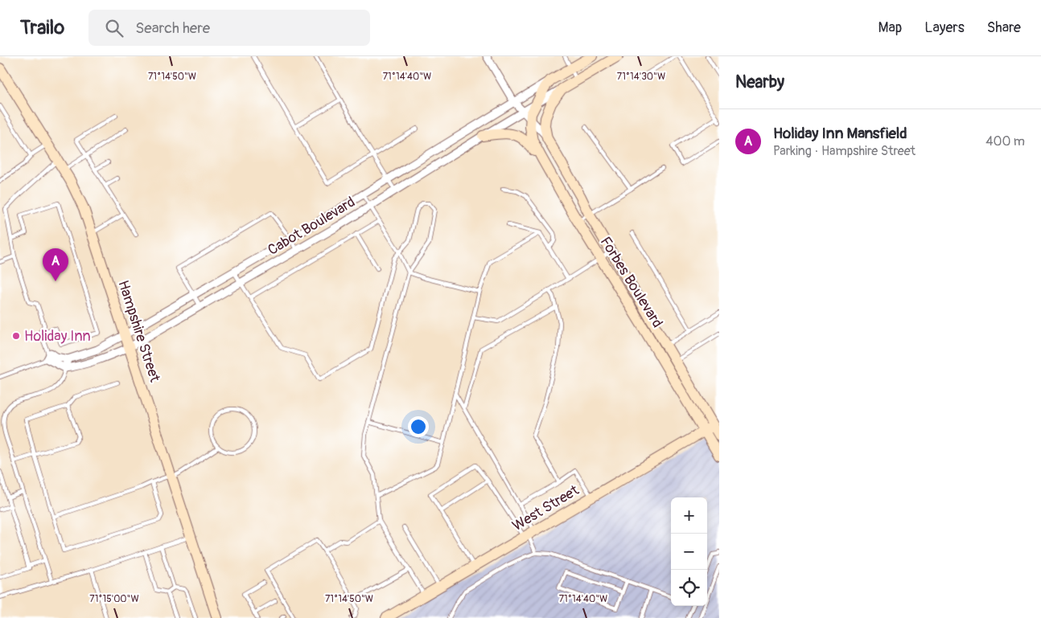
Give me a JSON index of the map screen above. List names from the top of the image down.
{
  "streets": {
    "street": [
      "Cabot Boulevard",
      "Forbes Boulevard",
      "Hampshire Street",
      "West Street"
    ]
  },
  "crossings": [
    ["Cabot Boulevard", "Forbes Boulevard"],
    ["Cabot Boulevard", "Hampshire Street"],
    ["Forbes Boulevard", "West Street"]
  ],
  "places": ["Holiday Inn"],
  "page": {
    "header": "Trailo",
    "search": "Search here",
    "nav": ["Map", "Layers", "Share"],
    "heading": "Nearby",
    "list": [
      {
        "mark": "A",
        "name": "Holiday Inn Mansfield",
        "note": "Parking · Hampshire Street",
        "value": "400 m"
      }
    ],
    "pins": "A",
    "map_buttons": ["+", "−"]
  },
  "coordinates": [
    "71°14'50\"W",
    "71°14'40\"W",
    "71°14'30\"W",
    "71°15'00\"W"
  ]
}
